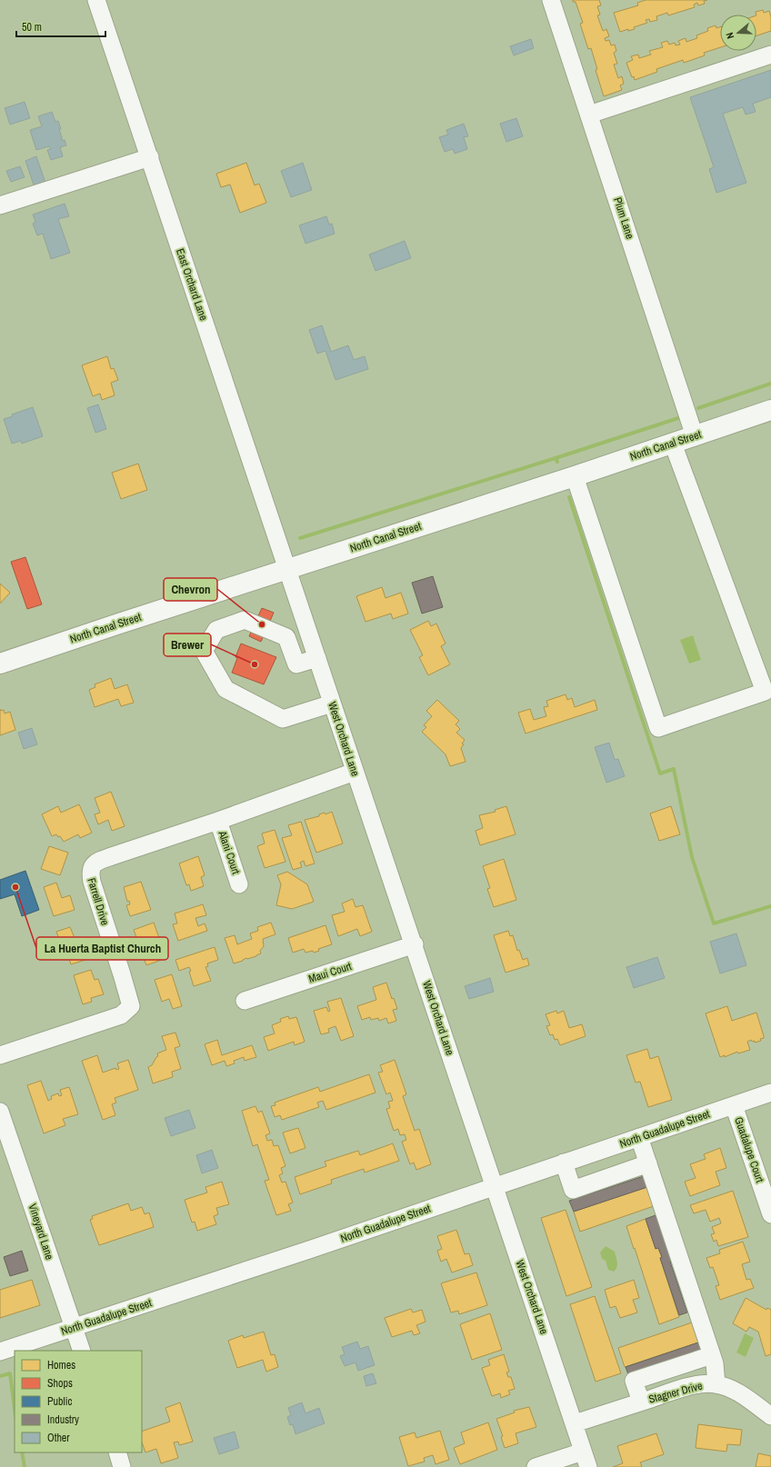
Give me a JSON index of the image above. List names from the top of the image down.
{
  "streets": {
    "main road": ["North Canal Street"],
    "street": [
      "Plum Lane",
      "East Orchard Lane",
      "West Orchard Lane",
      "Alani Court",
      "Farrell Drive",
      "Maui Court",
      "North Guadalupe Street",
      "Guadalupe Court",
      "Vineyard Lane",
      "Stagner Drive"
    ]
  },
  "crossings": [
    ["Plum Lane", "North Canal Street"],
    ["East Orchard Lane", "North Canal Street"],
    ["East Orchard Lane", "West Orchard Lane"],
    ["North Canal Street", "West Orchard Lane"],
    ["West Orchard Lane", "Farrell Drive"],
    ["West Orchard Lane", "Maui Court"],
    ["West Orchard Lane", "North Guadalupe Street"],
    ["West Orchard Lane", "Stagner Drive"],
    ["Alani Court", "Farrell Drive"],
    ["North Guadalupe Street", "Guadalupe Court"],
    ["North Guadalupe Street", "Vineyard Lane"]
  ],
  "places": ["Chevron", "Brewer", "La Huerta Baptist Church"],
  "legend": [
    "Homes",
    "Shops",
    "Public",
    "Industry",
    "Other"
  ],
  "scale_bar": "50 m",
  "north": "left"
}
